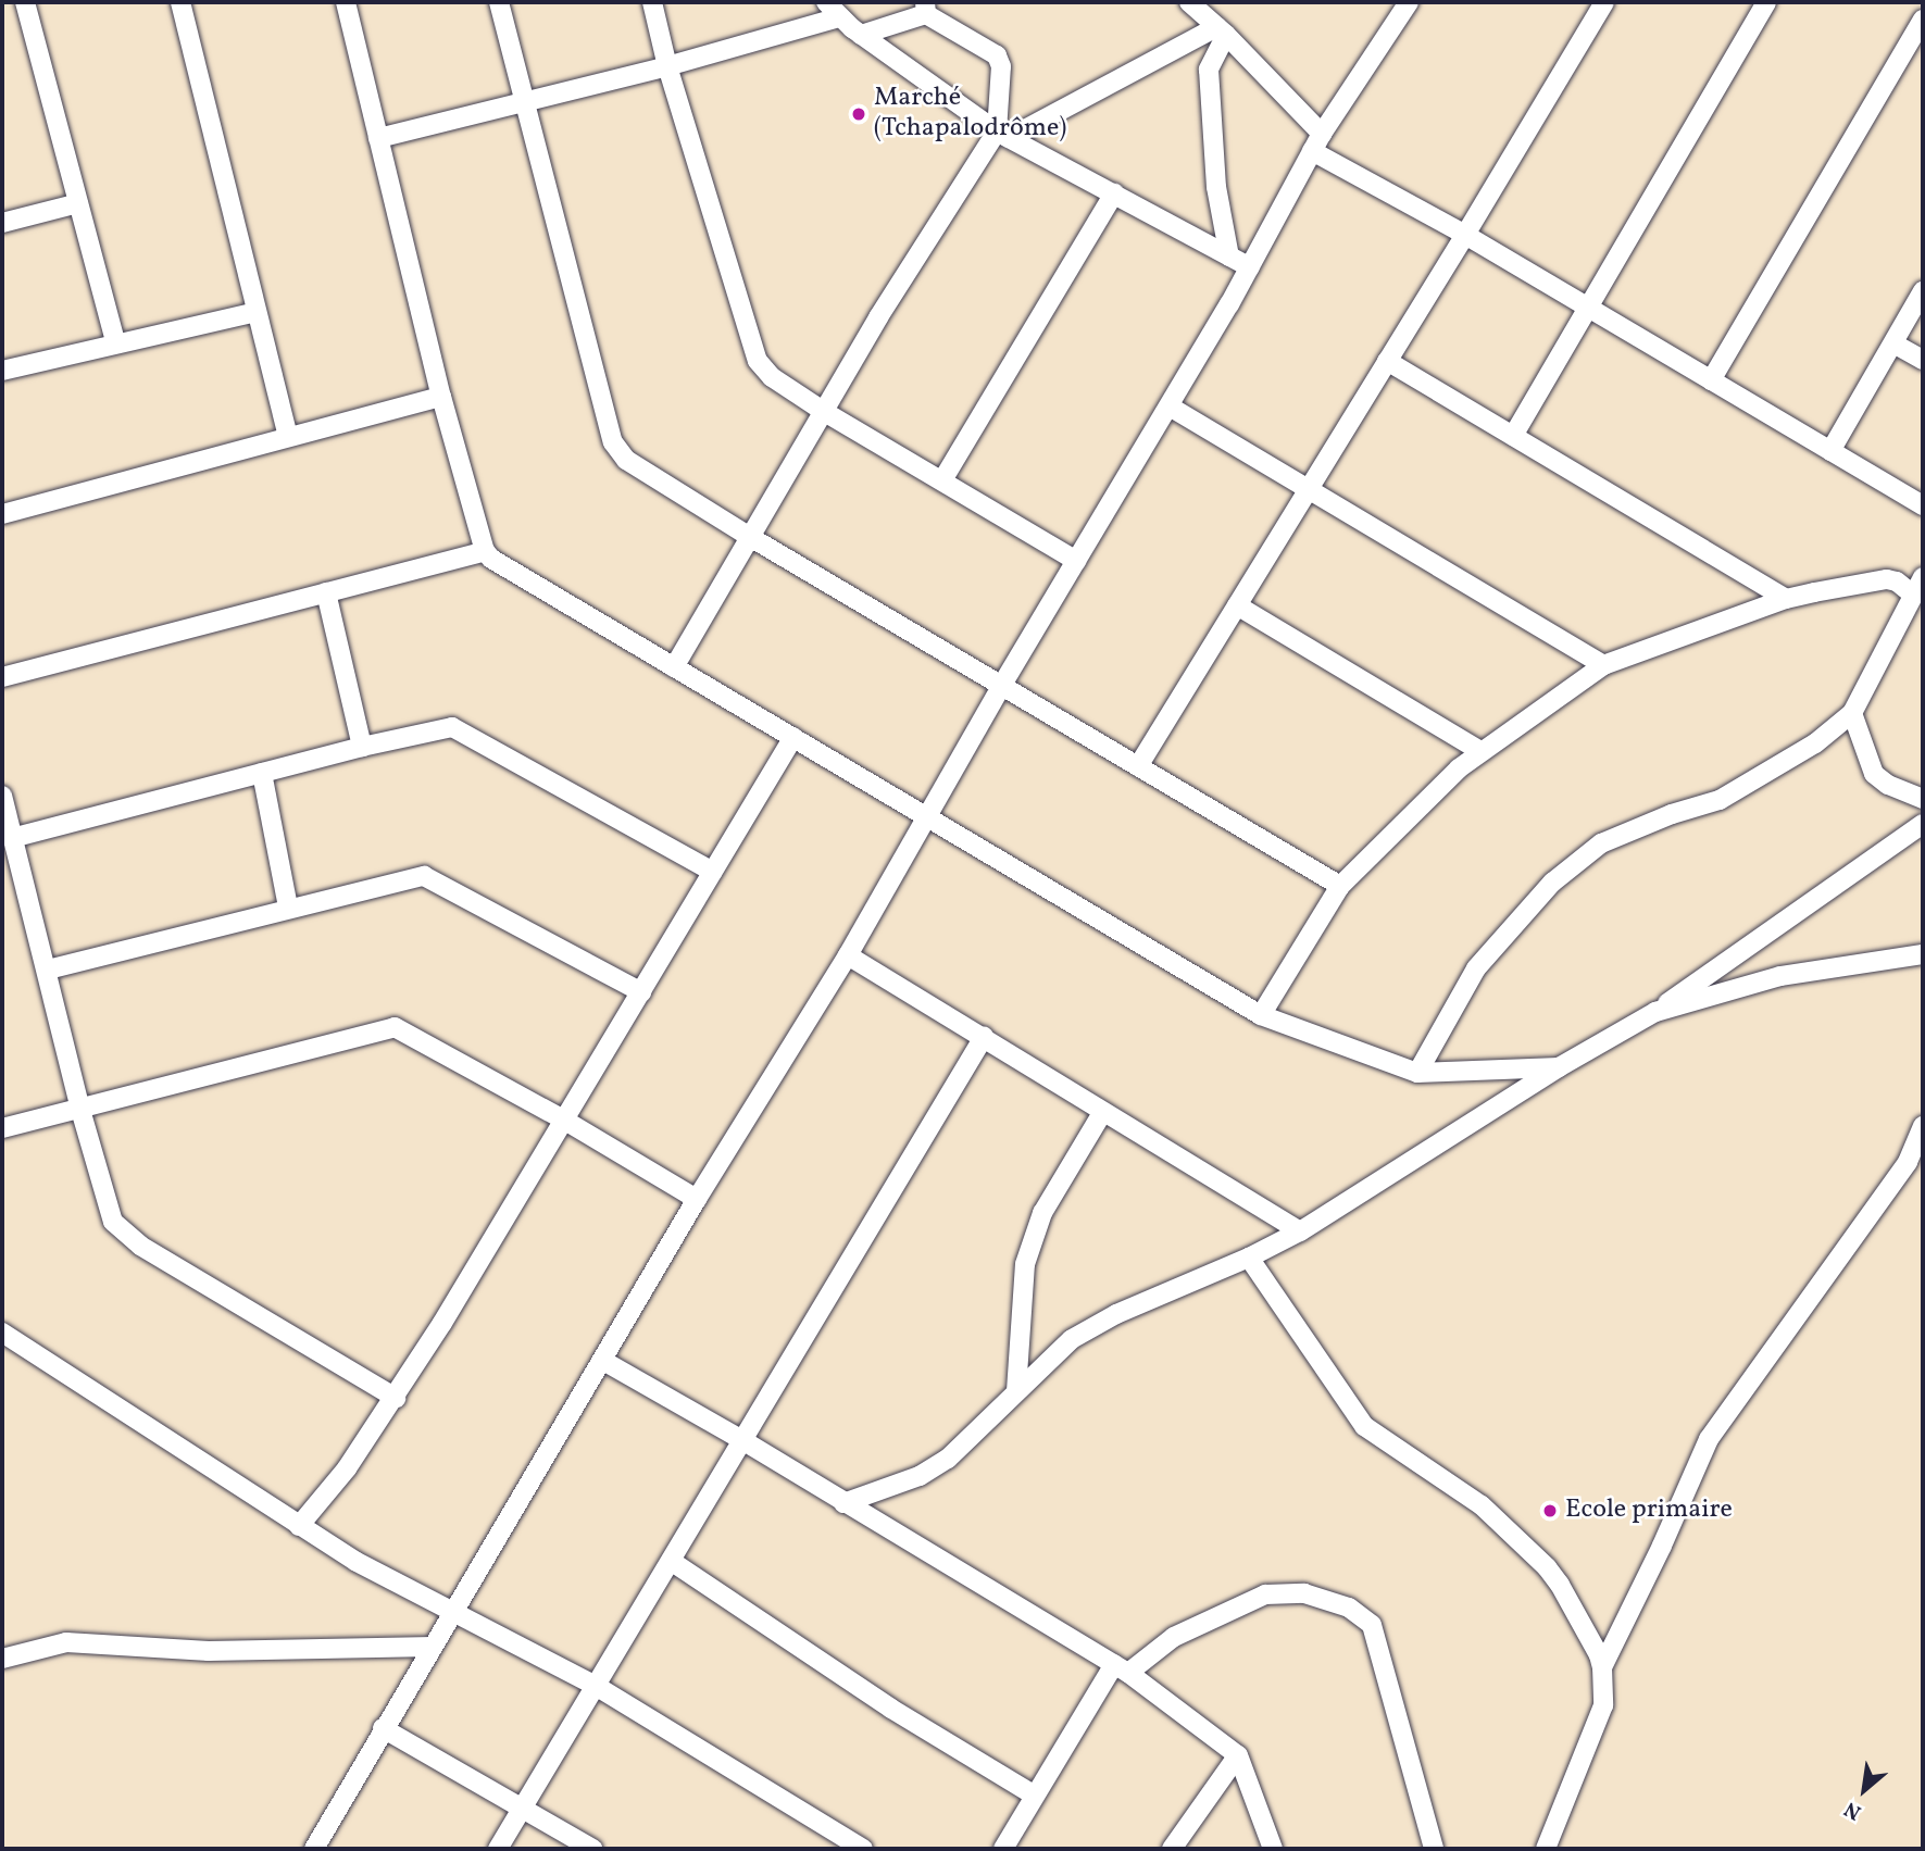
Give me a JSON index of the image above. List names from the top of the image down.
{
  "places": ["Marché (Tchapalodrôme)", "Ecole primaire"],
  "north": "bottom left"
}
